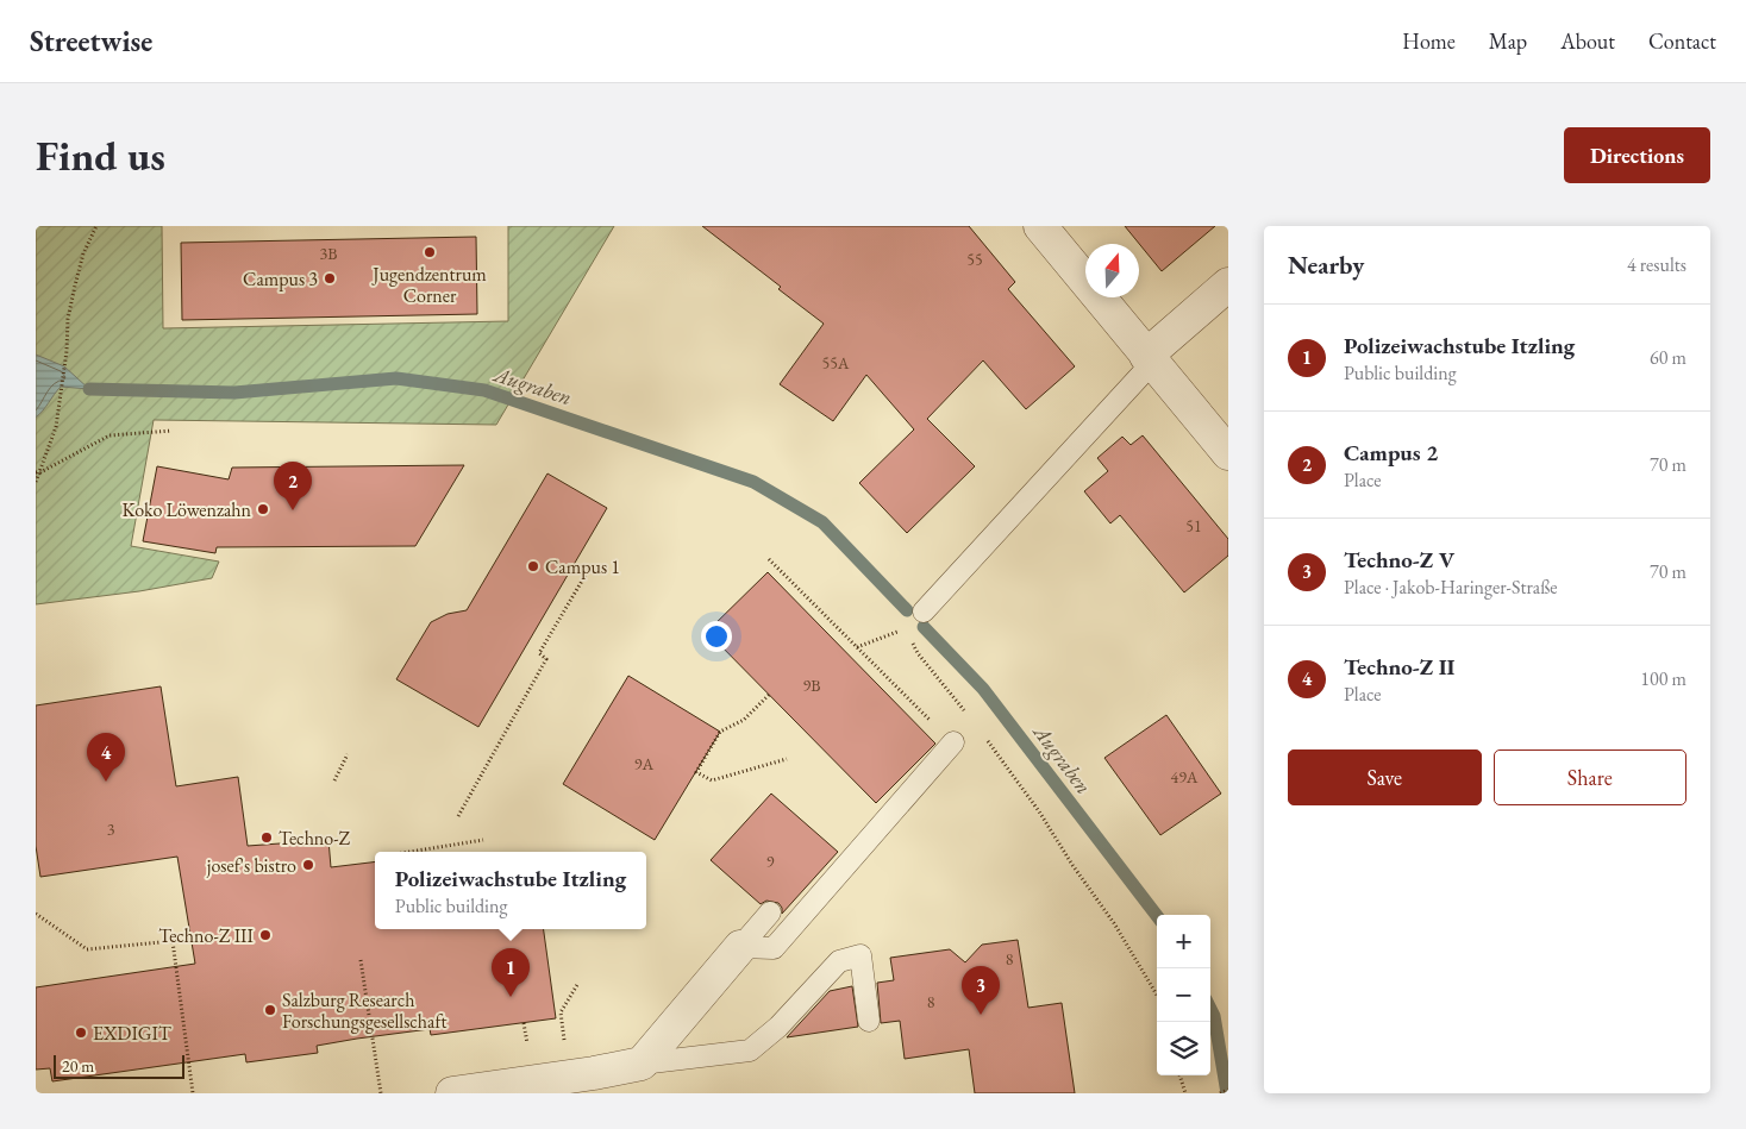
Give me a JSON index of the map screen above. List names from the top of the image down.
{
  "water": ["Augraben"],
  "places": [
    "Jugendzentrum Corner",
    "Campus 3",
    "Koko Löwenzahn",
    "Campus 1",
    "Techno-Z",
    "josef's bistro",
    "Techno-Z III",
    "Salzburg Research Forschungsgesellschaft",
    "EXDIGIT"
  ],
  "house_numbers": [
    "3B",
    "55",
    "55A",
    "51",
    "9B",
    "9A",
    "49A",
    "3",
    "9",
    "8",
    "8"
  ],
  "scale_bar": "20 m",
  "north": "top",
  "page": {
    "header": "Streetwise",
    "nav": [
      "Home",
      "Map",
      "About",
      "Contact"
    ],
    "buttons": [
      "Directions",
      ["Save", "Share"]
    ],
    "title": "Find us",
    "heading": ["Nearby", "4 results"],
    "list": [
      {
        "mark": "1",
        "name": "Polizeiwachstube Itzling",
        "note": "Public building",
        "value": "60 m"
      },
      {
        "mark": "2",
        "name": "Campus 2",
        "note": "Place",
        "value": "70 m"
      },
      {
        "mark": "3",
        "name": "Techno-Z V",
        "note": "Place · Jakob-Haringer-Straße",
        "value": "70 m"
      },
      {
        "mark": "4",
        "name": "Techno-Z II",
        "note": "Place",
        "value": "100 m"
      }
    ],
    "pins": [
      "2",
      "4",
      "1",
      "3"
    ],
    "popup": ["Polizeiwachstube Itzling", "Public building"],
    "map_buttons": ["+", "−"],
    "scale": "20 m"
  }
}
